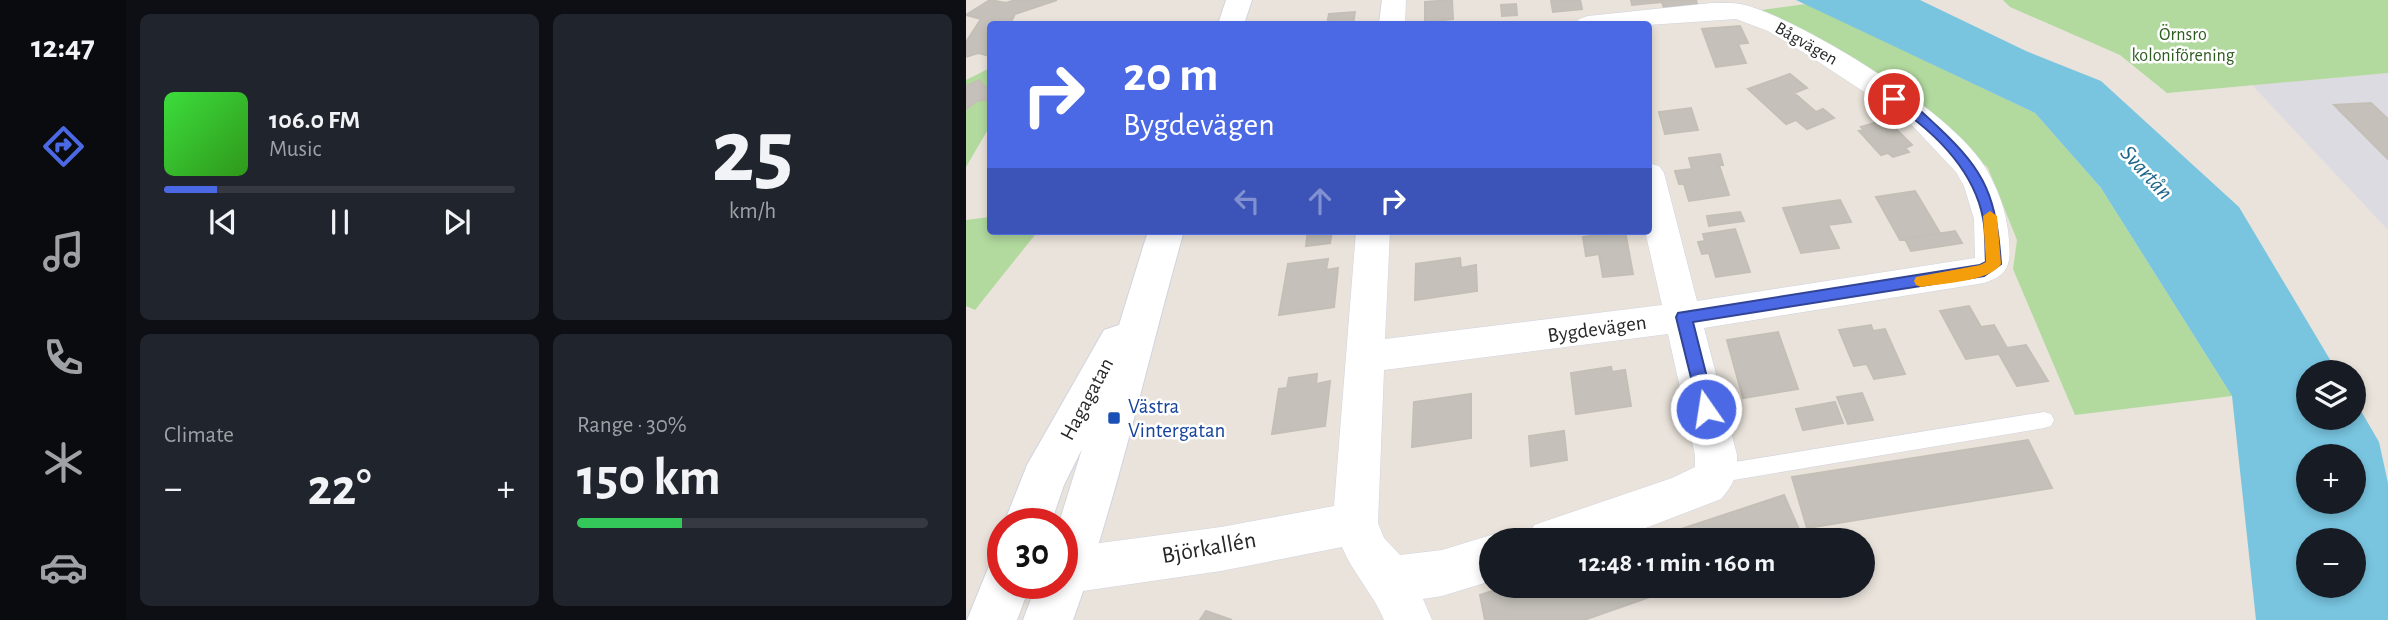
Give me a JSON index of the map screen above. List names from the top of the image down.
{
  "streets": {
    "street": [
      "Bågvägen",
      "Bygdevägen",
      "Hagagatan",
      "Björkallén"
    ]
  },
  "crossings": [
    ["Bågvägen", "Bygdevägen"]
  ],
  "water": ["Svartån"],
  "parks": ["Örnsro koloniförening"],
  "places": {
    "transit": ["Västra Vintergatan"]
  },
  "page": {
    "tabs": "12:47",
    "tile": [
      ["25", "km/h"],
      "Climate",
      ["Range · 30%", "150 km"]
    ],
    "turn": ["20 m", "Bygdevägen"],
    "song": ["106.0 FM", "Music"],
    "map_buttons": ["+", "−"],
    "heat": ["−", "22°", "+"],
    "limit": "30",
    "trip": "12:48 · 1 min · 160 m"
  }
}
